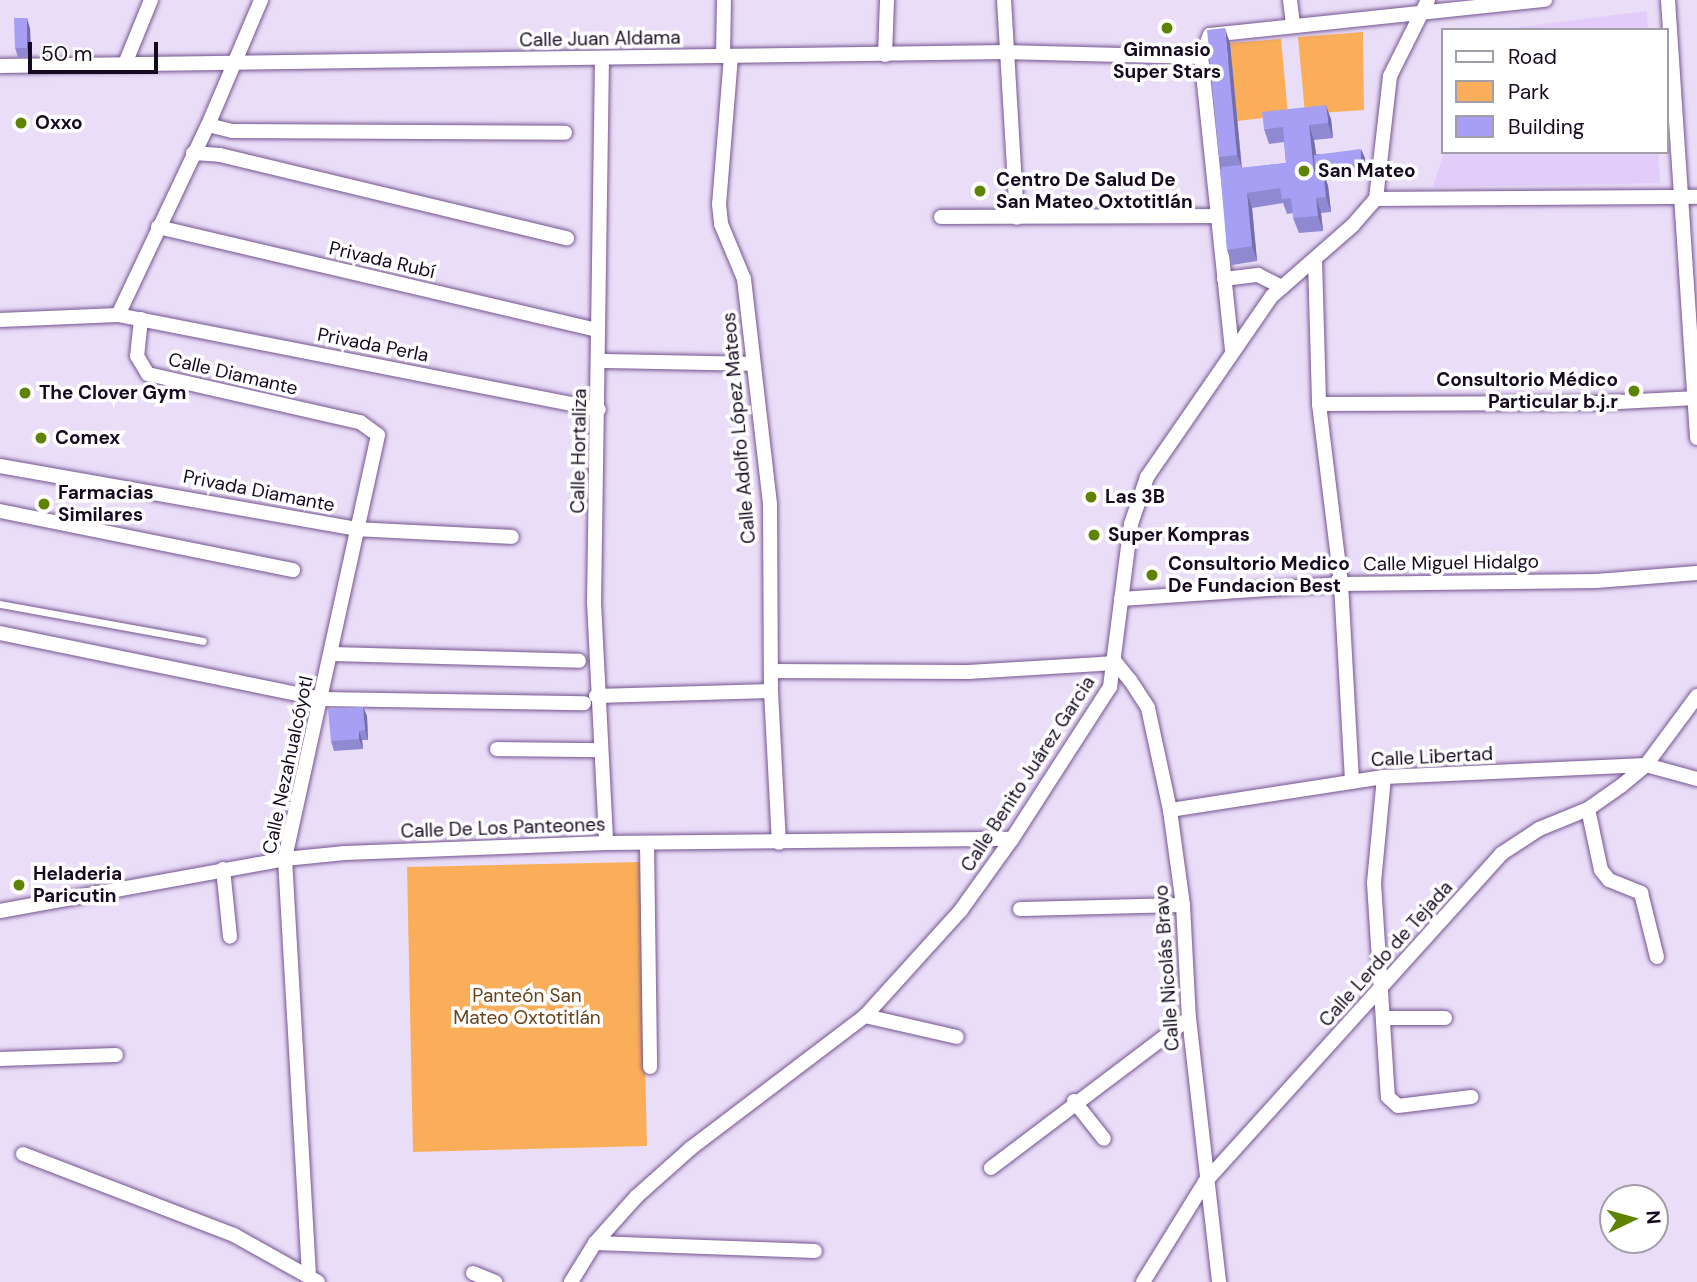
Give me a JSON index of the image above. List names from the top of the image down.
{
  "streets": {
    "street": [
      "Calle Juan Aldama",
      "Privada Rubí",
      "Privada Perla",
      "Calle Diamante",
      "Calle Adolfo López Mateos",
      "Calle Hortaliza",
      "Privada Diamante",
      "Calle Miguel Hidalgo",
      "Calle Libertad",
      "Calle Nezahualcóyotl",
      "Calle Benito Juárez Garcia",
      "Calle De Los Panteones",
      "Calle Lerdo de Tejada",
      "Calle Nicolás Bravo"
    ]
  },
  "crossings": [
    ["Calle Juan Aldama", "Calle Adolfo López Mateos"],
    ["Calle Juan Aldama", "Calle Hortaliza"],
    ["Privada Rubí", "Calle Hortaliza"],
    ["Privada Perla", "Calle Diamante"],
    ["Privada Perla", "Calle Hortaliza"],
    ["Calle Diamante", "Calle Nezahualcóyotl"],
    ["Calle Adolfo López Mateos", "Calle De Los Panteones"],
    ["Calle Hortaliza", "Calle De Los Panteones"],
    ["Privada Diamante", "Calle Nezahualcóyotl"],
    ["Calle Miguel Hidalgo", "Calle Benito Juárez Garcia"],
    ["Calle Libertad", "Calle Lerdo de Tejada"],
    ["Calle Libertad", "Calle Nicolás Bravo"],
    ["Calle Nezahualcóyotl", "Calle De Los Panteones"],
    ["Calle Benito Juárez Garcia", "Calle De Los Panteones"],
    ["Calle Benito Juárez Garcia", "Calle Nicolás Bravo"],
    ["Calle Lerdo de Tejada", "Calle Nicolás Bravo"]
  ],
  "parks": ["Panteón San Mateo Oxtotitlán"],
  "places": [
    "Gimnasio Super Stars",
    "Oxxo",
    "San Mateo",
    "Centro De Salud De San Mateo Oxtotitlán",
    "Consultorio Médico Particular b.j.r",
    "The Clover Gym",
    "Comex",
    "Las 3B",
    "Farmacias Similares",
    "Super Kompras",
    "Consultorio Medico De Fundacion Best",
    "Heladeria Paricutin"
  ],
  "legend": ["Road", "Park", "Building"],
  "scale_bar": "50 m",
  "north": "right"
}
